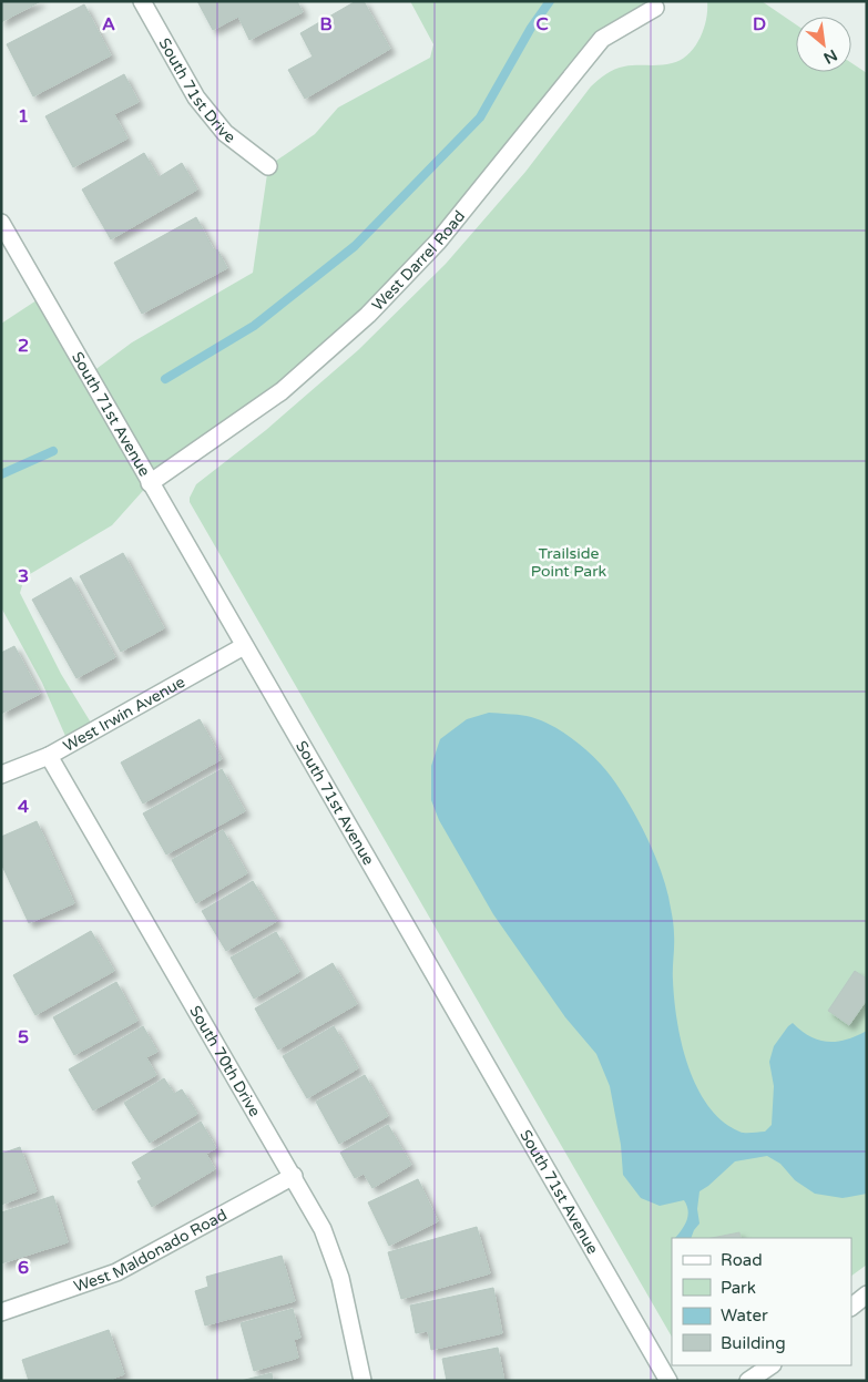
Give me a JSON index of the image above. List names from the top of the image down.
{
  "streets": {
    "street": [
      "South 71st Drive",
      "West Darrel Road",
      "South 71st Avenue",
      "West Irwin Avenue",
      "South 70th Drive",
      "West Maldonado Road"
    ]
  },
  "crossings": [
    ["West Darrel Road", "South 71st Avenue"],
    ["South 71st Avenue", "West Irwin Avenue"],
    ["West Irwin Avenue", "South 70th Drive"],
    ["South 70th Drive", "West Maldonado Road"]
  ],
  "parks": ["Trailside Point Park"],
  "legend": [
    "Road",
    "Park",
    "Water",
    "Building"
  ],
  "north": "bottom right",
  "grid": {
    "columns": [
      "A",
      "B",
      "C",
      "D"
    ],
    "rows": [
      "1",
      "2",
      "3",
      "4",
      "5",
      "6"
    ]
  }
}
